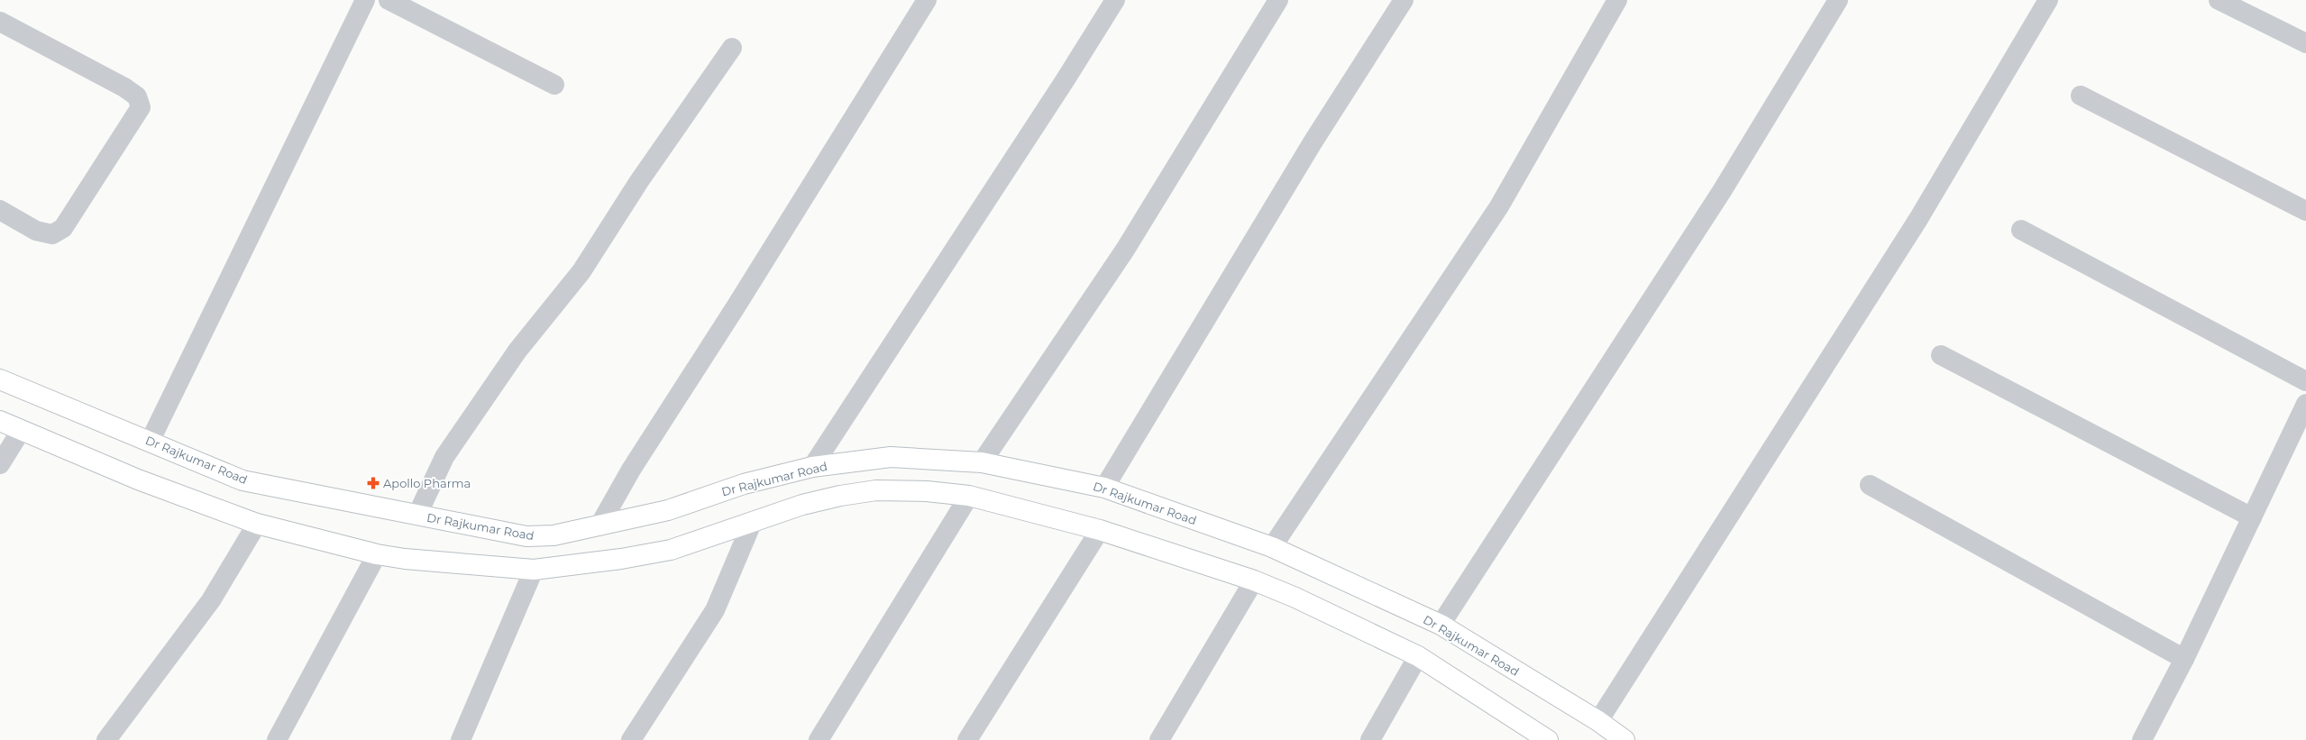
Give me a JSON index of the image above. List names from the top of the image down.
{
  "streets": {
    "main road": ["Dr Rajkumar Road"]
  },
  "places": {
    "pharmacy": ["Apollo Pharma"]
  }
}
